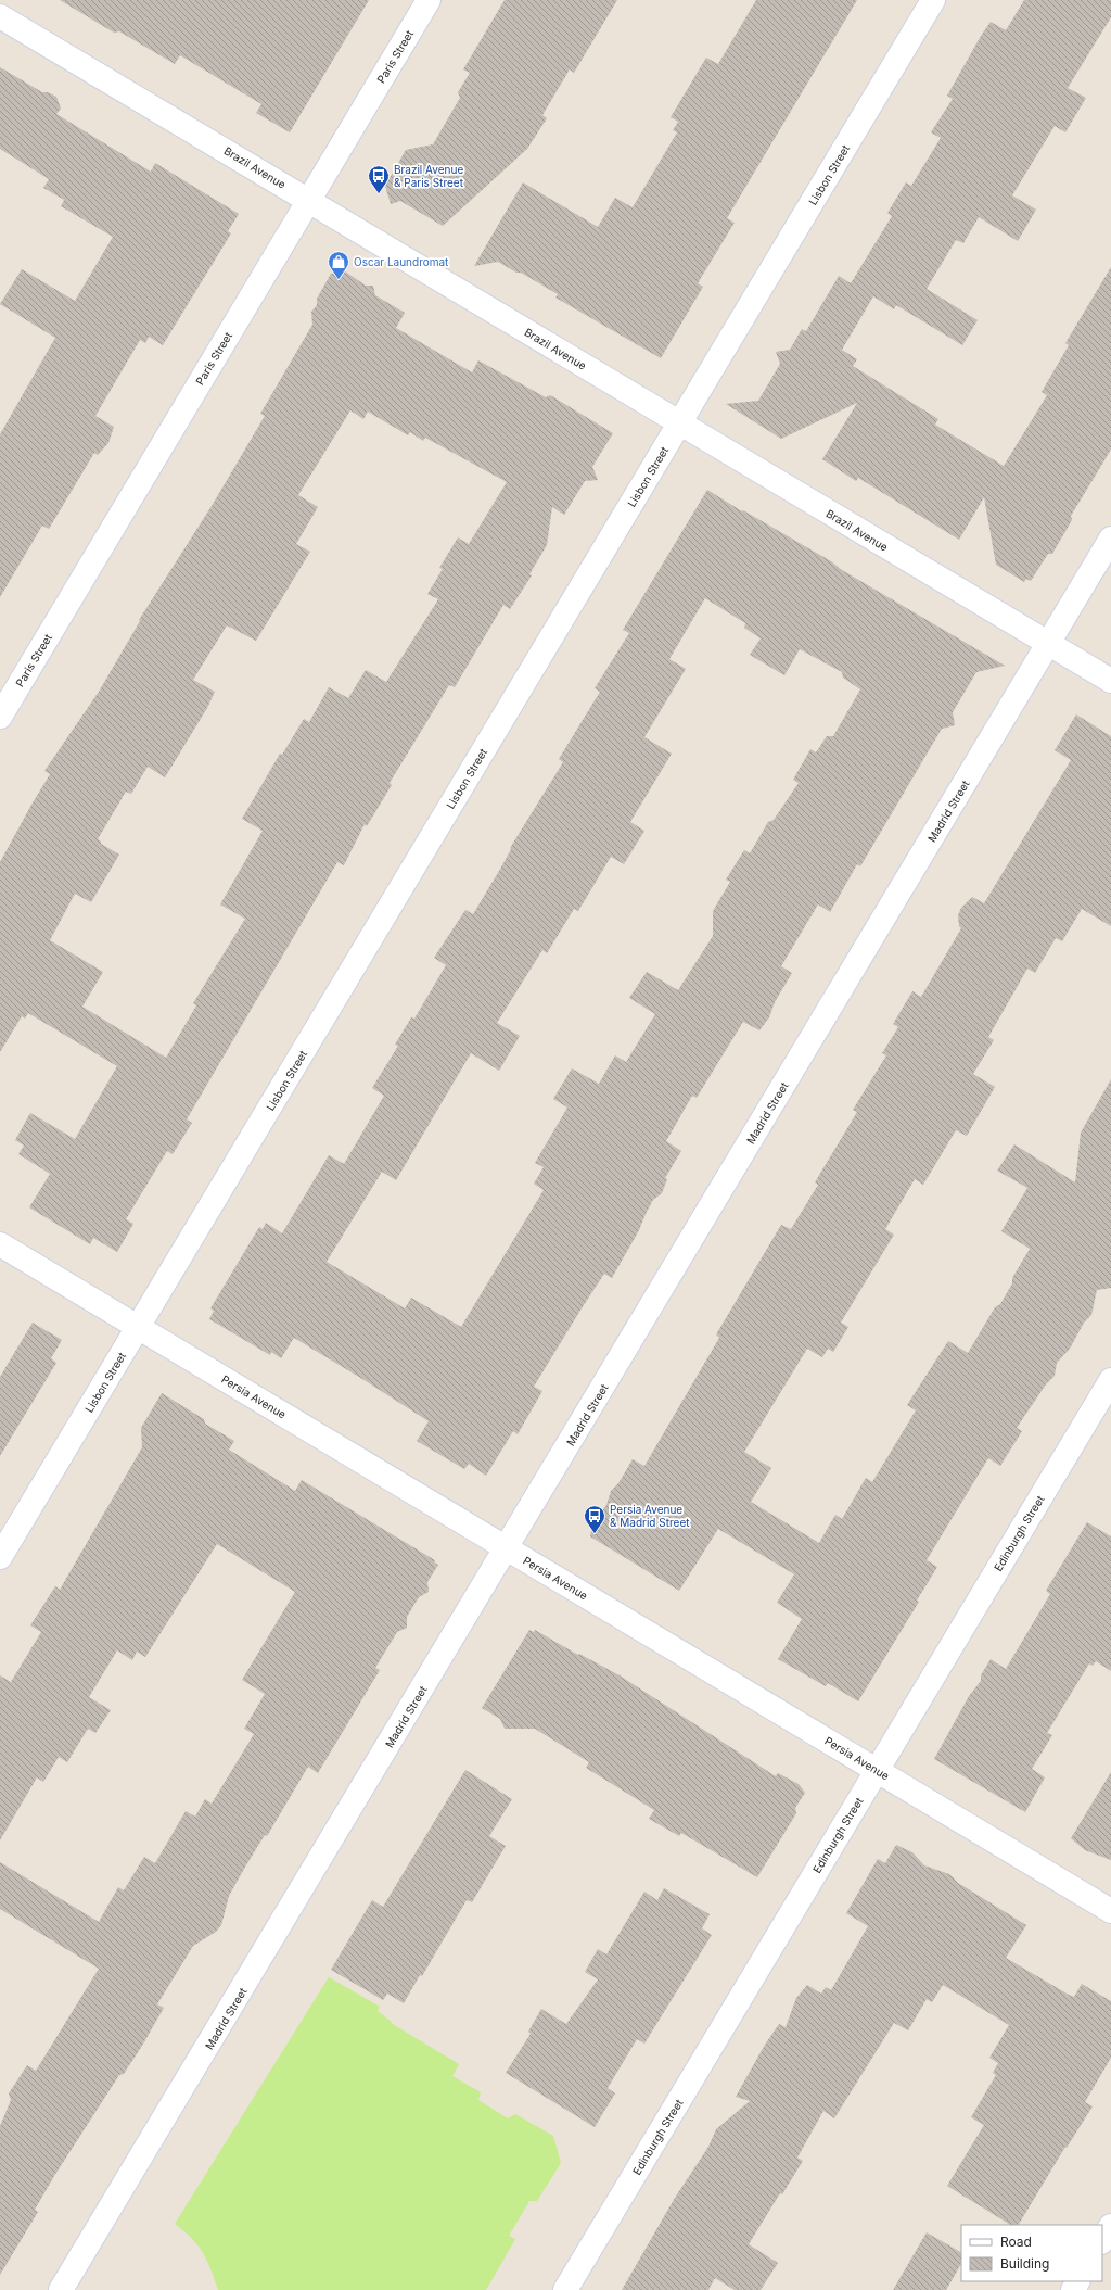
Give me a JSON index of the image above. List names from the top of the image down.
{
  "streets": {
    "street": [
      "Paris Street",
      "Brazil Avenue",
      "Lisbon Street",
      "Madrid Street",
      "Persia Avenue",
      "Edinburgh Street"
    ]
  },
  "crossings": [
    ["Paris Street", "Brazil Avenue"],
    ["Brazil Avenue", "Lisbon Street"],
    ["Brazil Avenue", "Madrid Street"],
    ["Lisbon Street", "Persia Avenue"],
    ["Madrid Street", "Persia Avenue"],
    ["Persia Avenue", "Edinburgh Street"]
  ],
  "places": {
    "bus stop": ["Brazil Avenue & Paris Street", "Persia Avenue & Madrid Street"],
    "shop": ["Oscar Laundromat"]
  },
  "legend": ["Road", "Building"]
}
